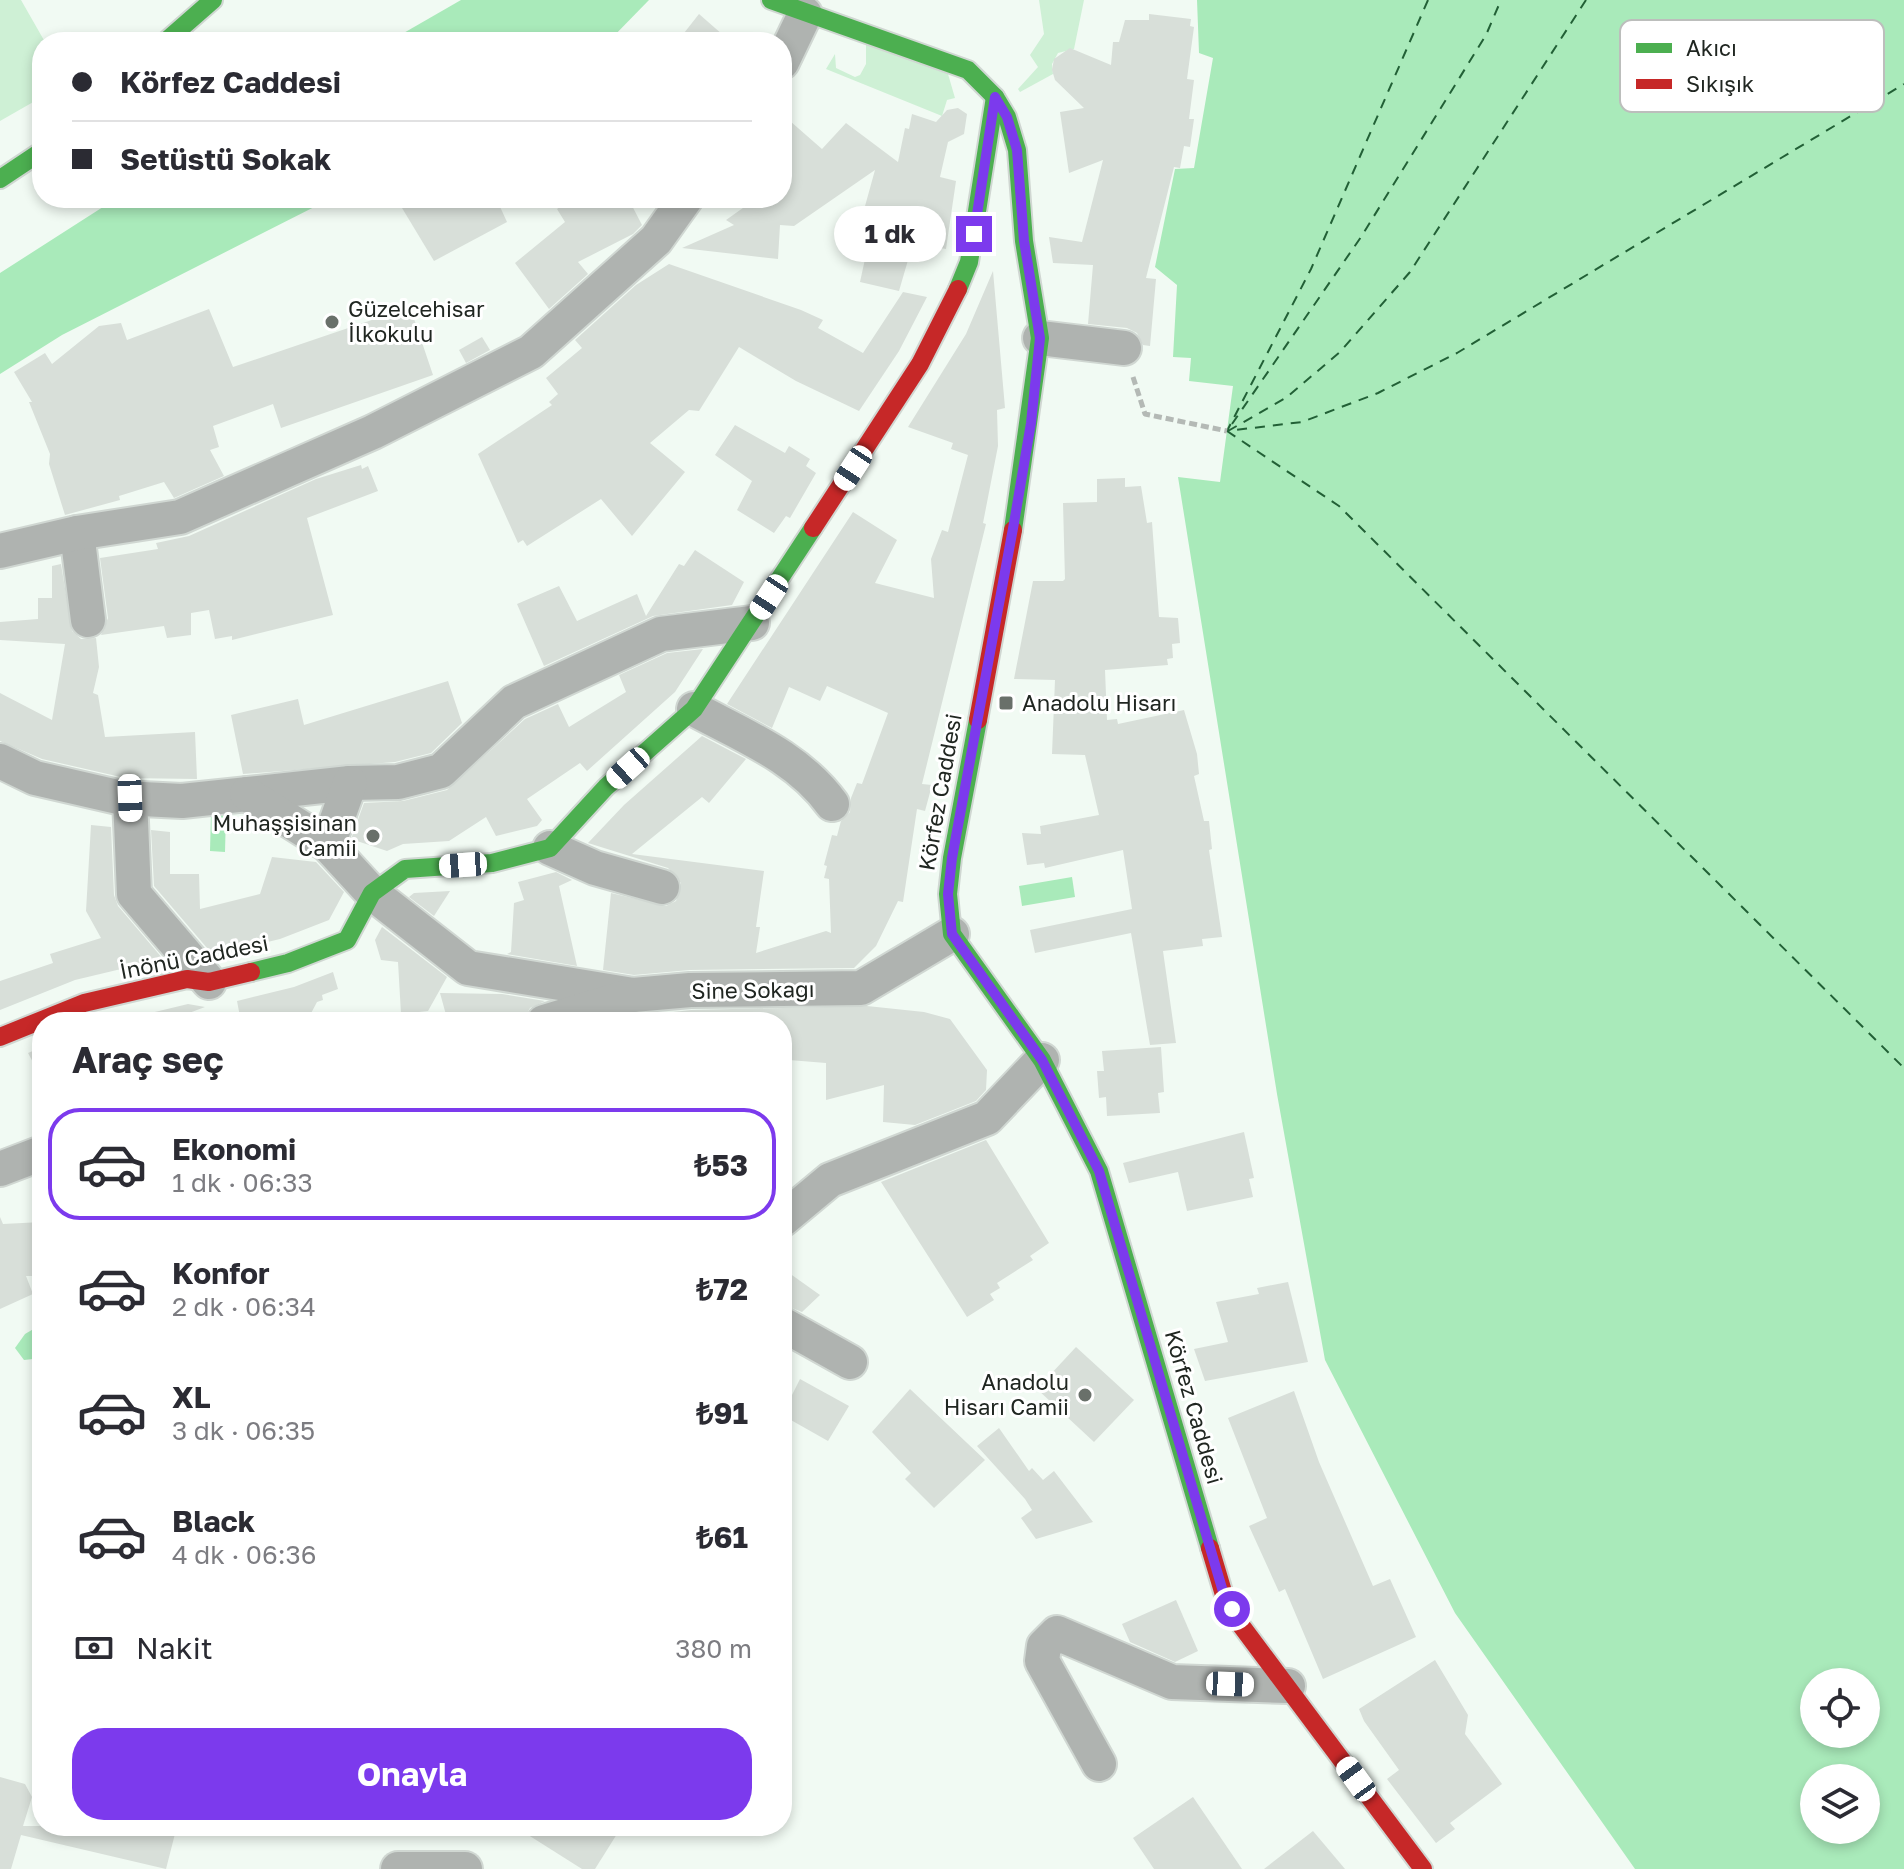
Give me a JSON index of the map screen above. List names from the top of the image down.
{
  "streets": {
    "main road": ["Körfez Caddesi", "İnönü Caddesi"],
    "street": ["Sine Sokağı"]
  },
  "crossings": [
    ["Körfez Caddesi", "Sine Sokağı"]
  ],
  "places": {
    "other": ["Güzelcehisar İlkokulu", "Muhaşşisinan Camii", "Anadolu Hisarı Camii"],
    "transit": ["Anadolu Hisarı"]
  },
  "legend": ["Akıcı", "Sıkışık"],
  "page": {
    "banner": ["Körfez Caddesi", "Setüstü Sokak"],
    "bubble": "1 dk",
    "heading": "Araç seç",
    "list": [
      {
        "name": "Ekonomi",
        "note": "1 dk · 06:33",
        "value": "₺53"
      },
      {
        "name": "Konfor",
        "note": "2 dk · 06:34",
        "value": "₺72"
      },
      {
        "name": "XL",
        "note": "3 dk · 06:35",
        "value": "₺91"
      },
      {
        "name": "Black",
        "note": "4 dk · 06:36",
        "value": "₺61"
      }
    ],
    "pay": ["Nakit", "380 m"],
    "buttons": "Onayla"
  }
}
